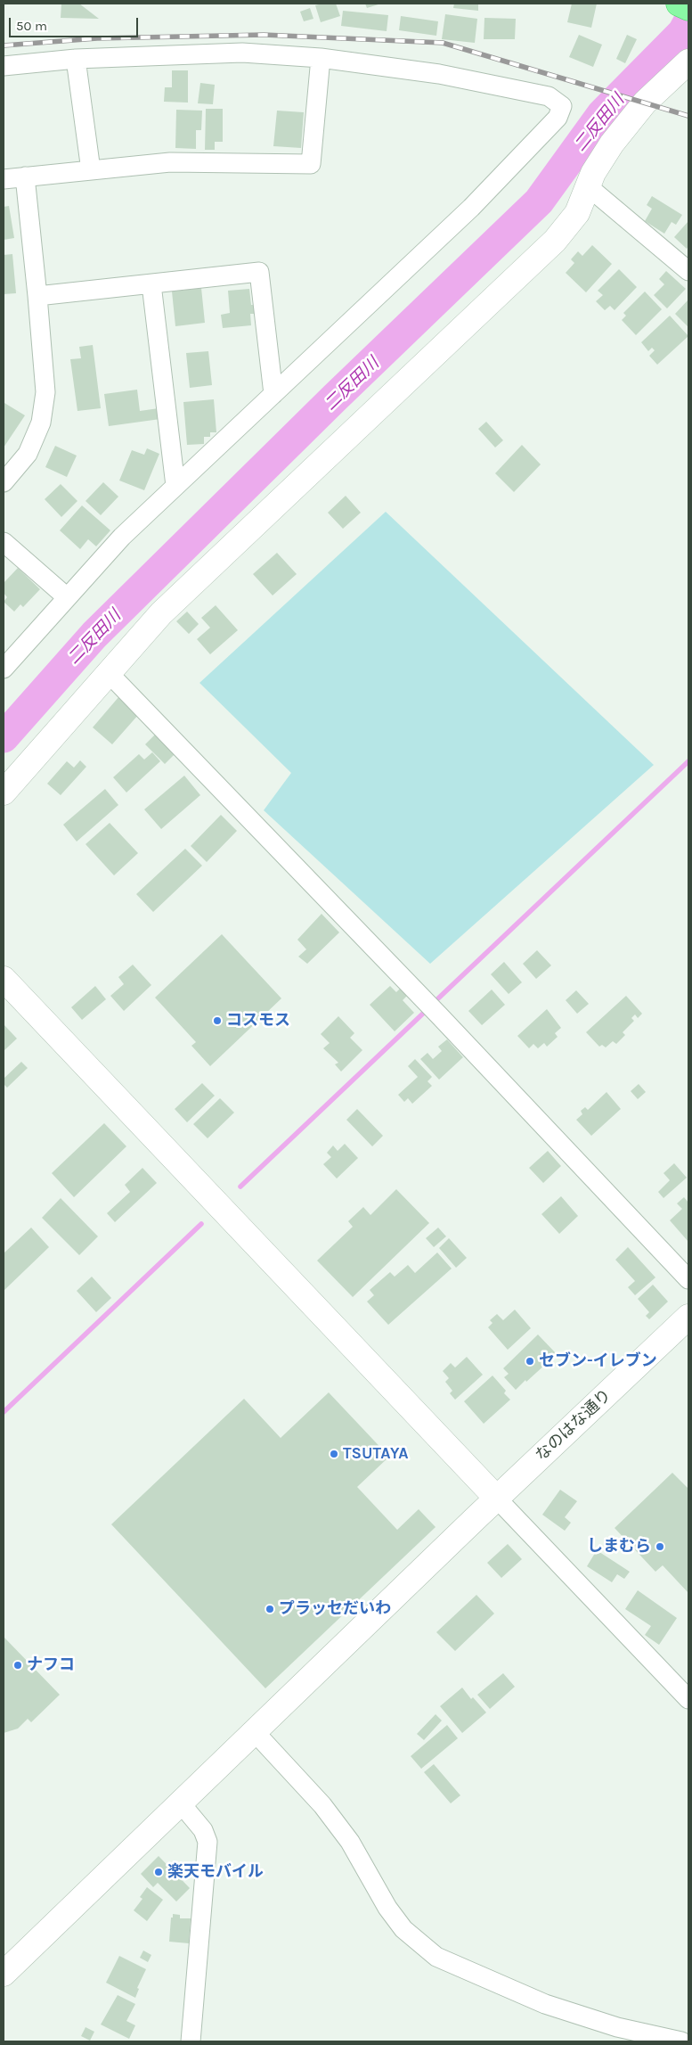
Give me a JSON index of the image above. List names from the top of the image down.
{
  "streets": {
    "street": ["なのはな通り"]
  },
  "water": ["二反田川"],
  "places": [
    "コスモス",
    "セブン-イレブン",
    "TSUTAYA",
    "しまむら",
    "プラッセだいわ",
    "ナフコ",
    "楽天モバイル"
  ],
  "scale_bar": "50 m"
}
